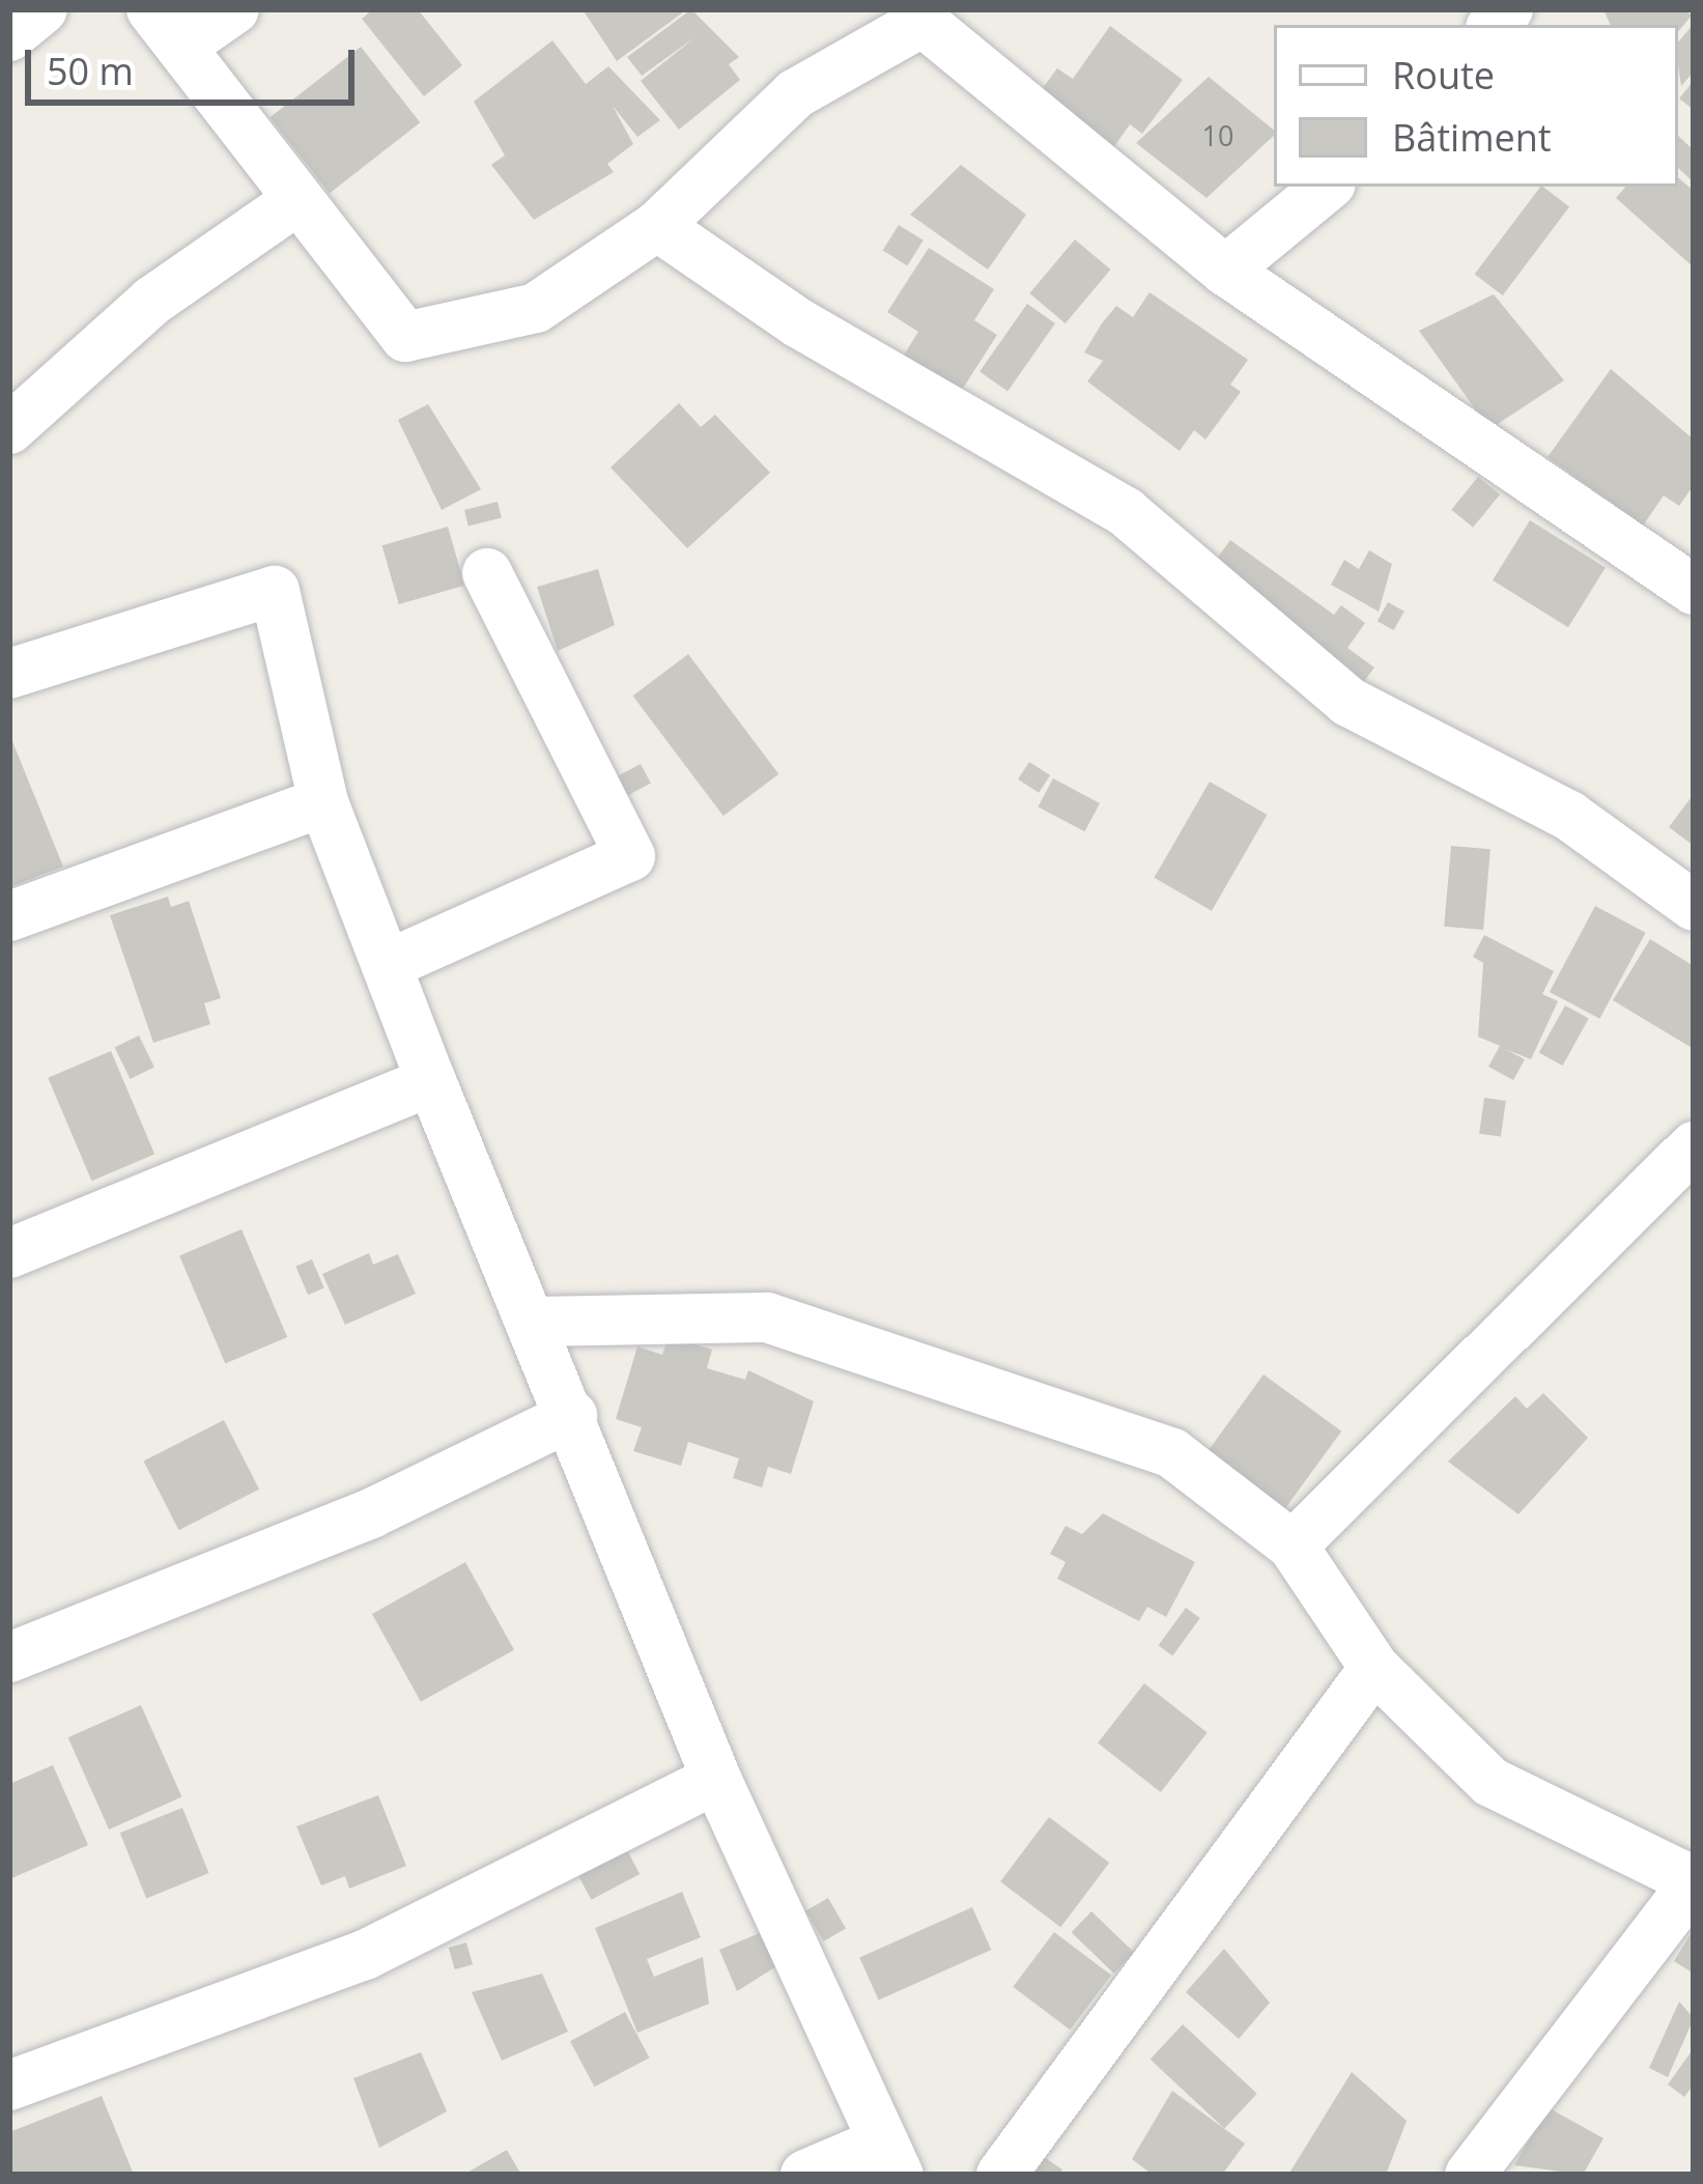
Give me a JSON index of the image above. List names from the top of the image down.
{
  "house_numbers": ["10"],
  "legend": ["Route", "Bâtiment"],
  "scale_bar": "50 m"
}
